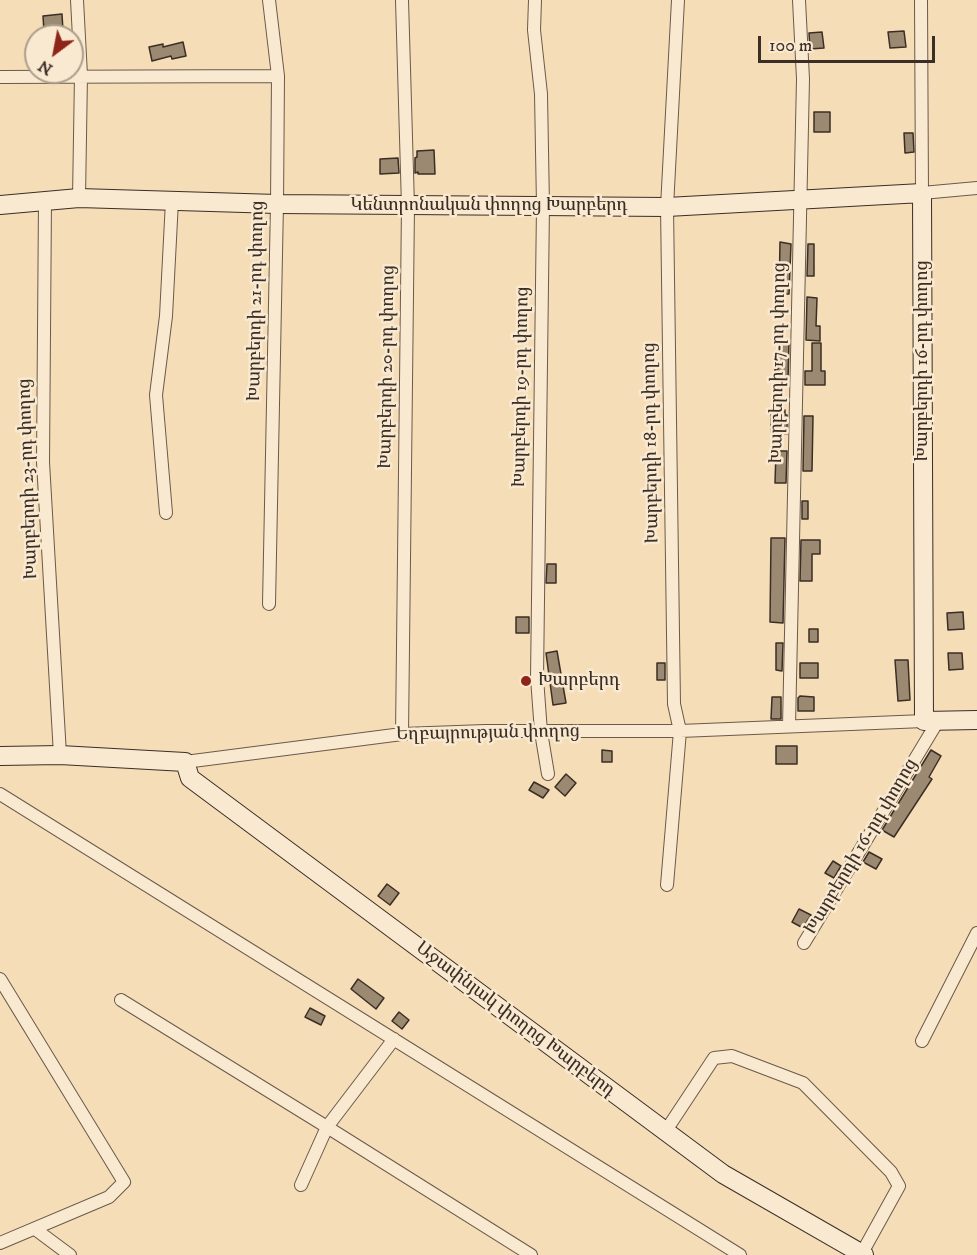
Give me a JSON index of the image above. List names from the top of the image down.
{
  "streets": {
    "street": [
      "Կենտրոնական փողոց Խարբերդ",
      "Խարբերդի 21-րդ փողոց",
      "Խարբերդի 16-րդ փողոց",
      "Խարբերդի 17-րդ փողոց",
      "Խարբերդի 20-րդ փողոց",
      "Խարբերդի 19-րդ փողոց",
      "Խարբերդի 18-րդ փողոց",
      "Խարբերդի 23-րդ փողոց",
      "Եղբայրության փողոց",
      "Աջափնյակ փողոց Խարբերդ"
    ]
  },
  "crossings": [
    ["Կենտրոնական փողոց Խարբերդ", "Խարբերդի 21-րդ փողոց"],
    ["Կենտրոնական փողոց Խարբերդ", "Խարբերդի 16-րդ փողոց"],
    ["Կենտրոնական փողոց Խարբերդ", "Խարբերդի 17-րդ փողոց"],
    ["Կենտրոնական փողոց Խարբերդ", "Խարբերդի 20-րդ փողոց"],
    ["Կենտրոնական փողոց Խարբերդ", "Խարբերդի 19-րդ փողոց"],
    ["Կենտրոնական փողոց Խարբերդ", "Խարբերդի 18-րդ փողոց"],
    ["Կենտրոնական փողոց Խարբերդ", "Խարբերդի 23-րդ փողոց"],
    ["Խարբերդի 16-րդ փողոց", "Եղբայրության փողոց"],
    ["Խարբերդի 17-րդ փողոց", "Եղբայրության փողոց"],
    ["Խարբերդի 20-րդ փողոց", "Եղբայրության փողոց"],
    ["Խարբերդի 19-րդ փողոց", "Եղբայրության փողոց"],
    ["Խարբերդի 18-րդ փողոց", "Եղբայրության փողոց"],
    ["Խարբերդի 23-րդ փողոց", "Եղբայրության փողոց"],
    ["Եղբայրության փողոց", "Աջափնյակ փողոց Խարբերդ"]
  ],
  "places": ["Խարբերդ"],
  "scale_bar": "100 m",
  "north": "bottom left"
}
